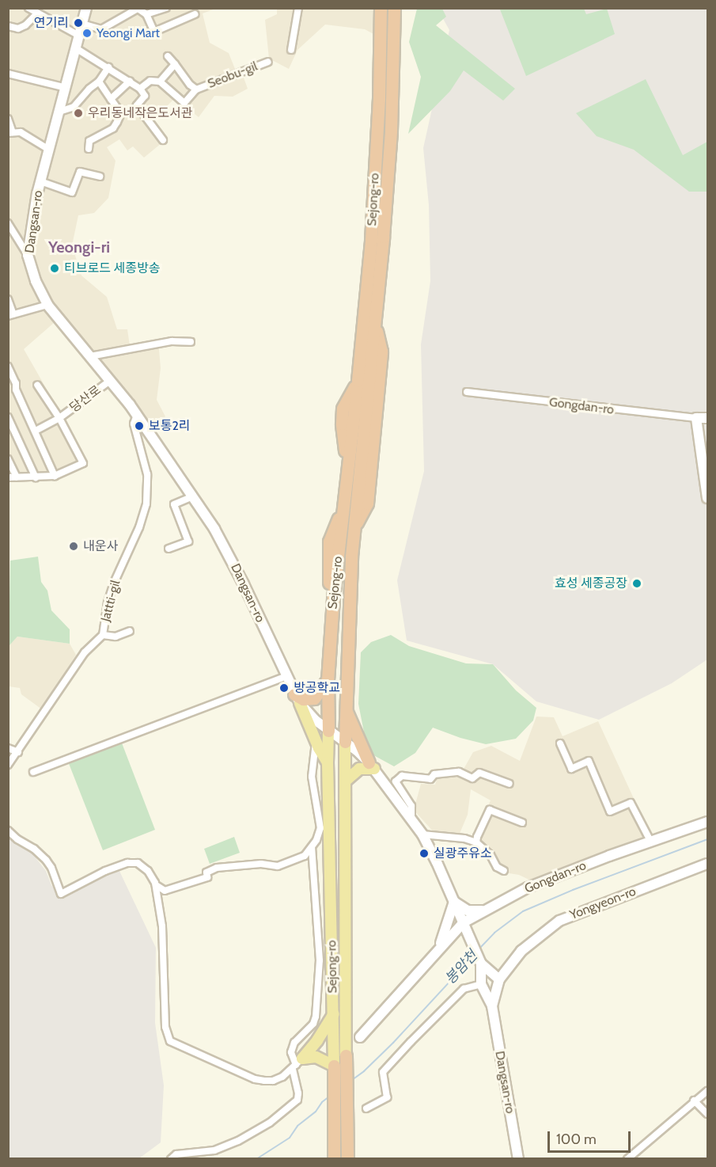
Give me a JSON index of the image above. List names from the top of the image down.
{
  "streets": {
    "highway": ["Sejong-ro"],
    "street": [
      "Seobu-gil",
      "Dangsan-ro",
      "당산로",
      "Gongdan-ro",
      "Jattti-gil",
      "Yongyeon-ro"
    ]
  },
  "crossings": [
    ["Sejong-ro", "Dangsan-ro"],
    ["Dangsan-ro", "당산로"],
    ["Dangsan-ro", "Gongdan-ro"],
    ["Dangsan-ro", "Jattti-gil"]
  ],
  "districts": ["Yeongi-ri"],
  "water": ["봉암천"],
  "places": [
    "연기리",
    "Yeongi Mart",
    "우리동네작은도서관",
    "티브로드 세종방송",
    "보통2리",
    "내운사",
    "효성 세종공장",
    "방공학교",
    "실광주유소"
  ],
  "scale_bar": "100 m"
}
